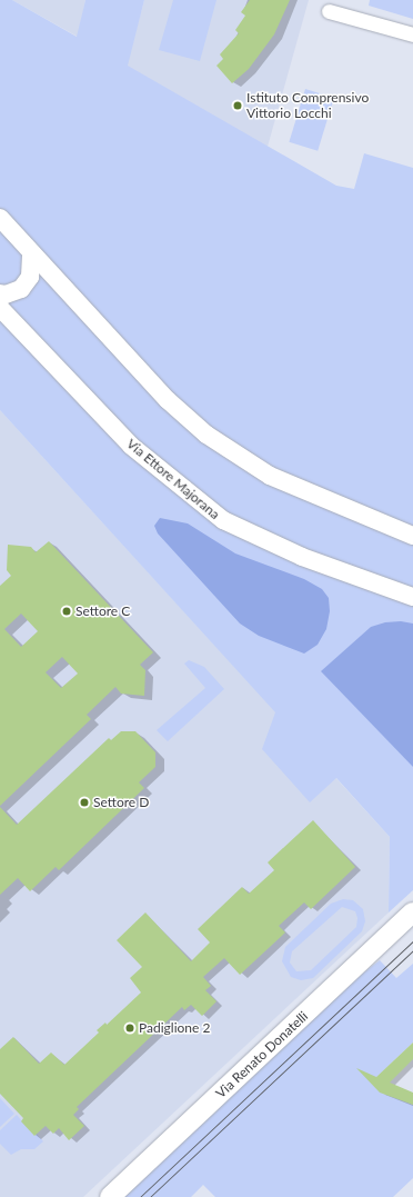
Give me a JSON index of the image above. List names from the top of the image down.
{
  "streets": {
    "main road": ["Via Renato Donatelli"],
    "street": ["Via Ettore Majorana"]
  },
  "places": [
    "Istituto Comprensivo Vittorio Locchi",
    "Settore C",
    "Settore D",
    "Padiglione 2"
  ]
}
